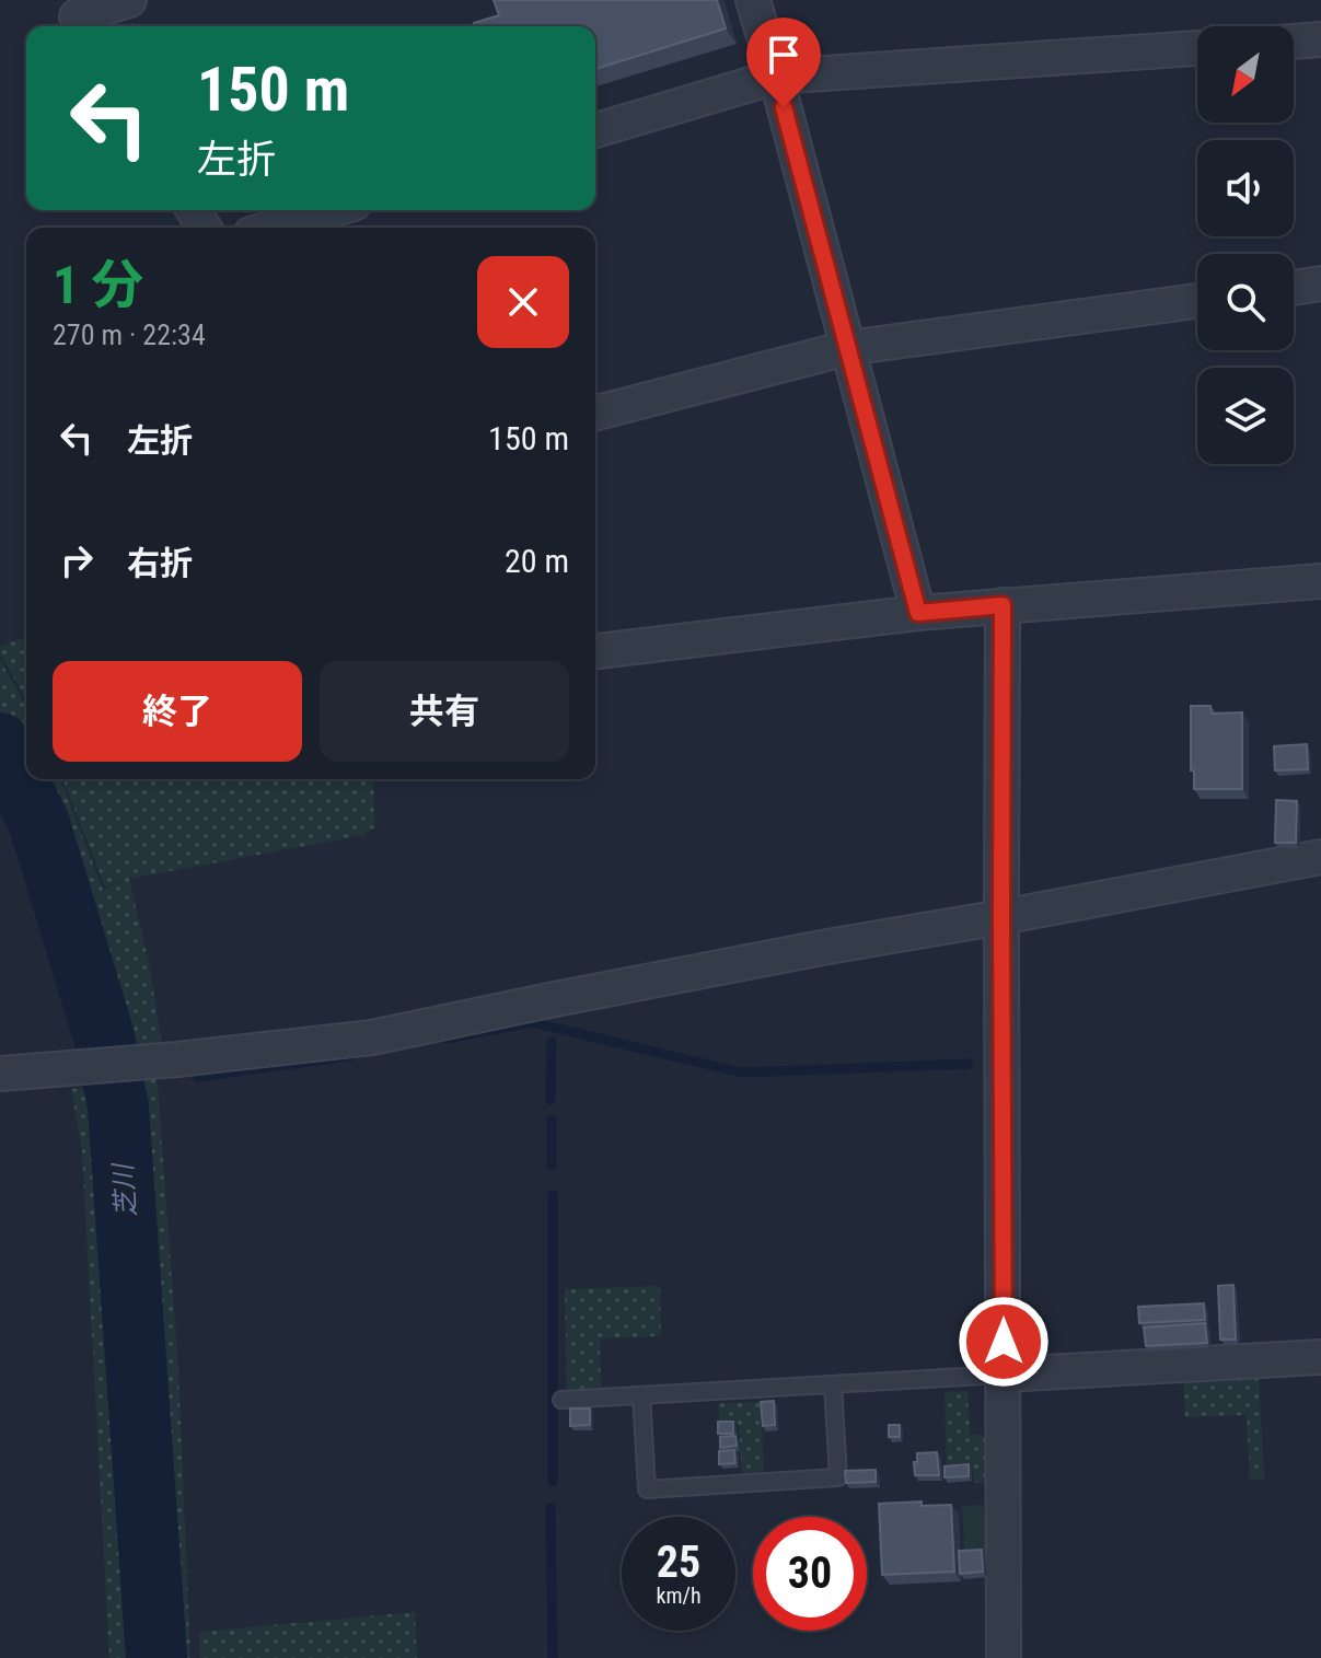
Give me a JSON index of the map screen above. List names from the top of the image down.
{
  "water": ["芝川"],
  "north": "bottom left",
  "page": {
    "turn": ["150 m", "左折"],
    "heading": ["1 分", "270 m · 22:34"],
    "list": [
      {
        "name": "左折",
        "value": "150 m"
      },
      {
        "name": "右折",
        "value": "20 m"
      }
    ],
    "buttons": ["終了", "共有"],
    "speed": "25 km/h",
    "limit": "30"
  }
}
